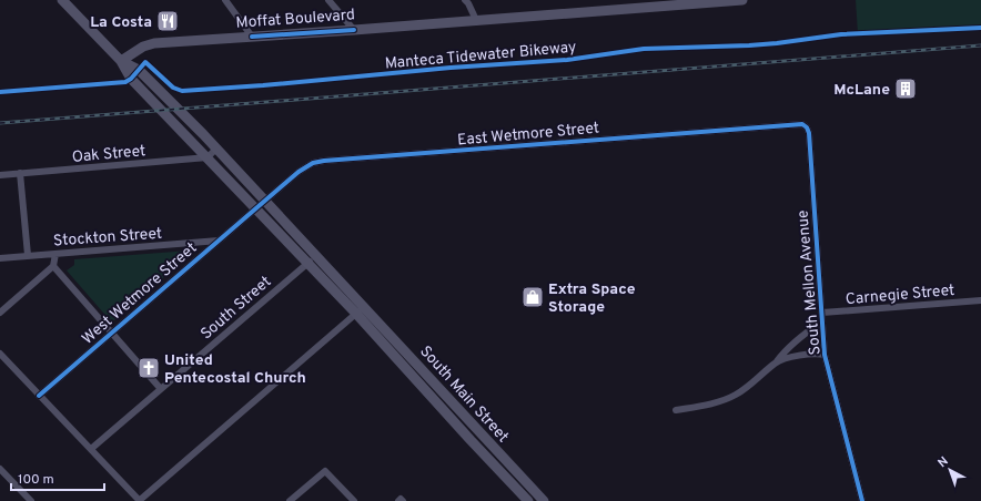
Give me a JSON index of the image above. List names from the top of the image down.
{
  "streets": {
    "main road": ["Moffat Boulevard", "South Main Street"],
    "street": [
      "East Wetmore Street",
      "Oak Street",
      "Stockton Street",
      "South Mellon Avenue",
      "West Wetmore Street",
      "Carnegie Street",
      "South Street"
    ],
    "cycle path": ["Manteca Tidewater Bikeway"]
  },
  "crossings": [
    ["Moffat Boulevard", "South Main Street"],
    ["East Wetmore Street", "South Mellon Avenue"],
    ["East Wetmore Street", "West Wetmore Street"],
    ["East Wetmore Street", "South Main Street"],
    ["Oak Street", "South Main Street"],
    ["Stockton Street", "West Wetmore Street"],
    ["South Mellon Avenue", "Carnegie Street"],
    ["West Wetmore Street", "South Main Street"],
    ["South Street", "South Main Street"]
  ],
  "places": {
    "restaurant": ["La Costa"],
    "building": ["McLane"],
    "shop": ["Extra Space Storage"],
    "church": ["United Pentecostal Church"]
  },
  "scale_bar": "100 m",
  "north": "top left"
}
